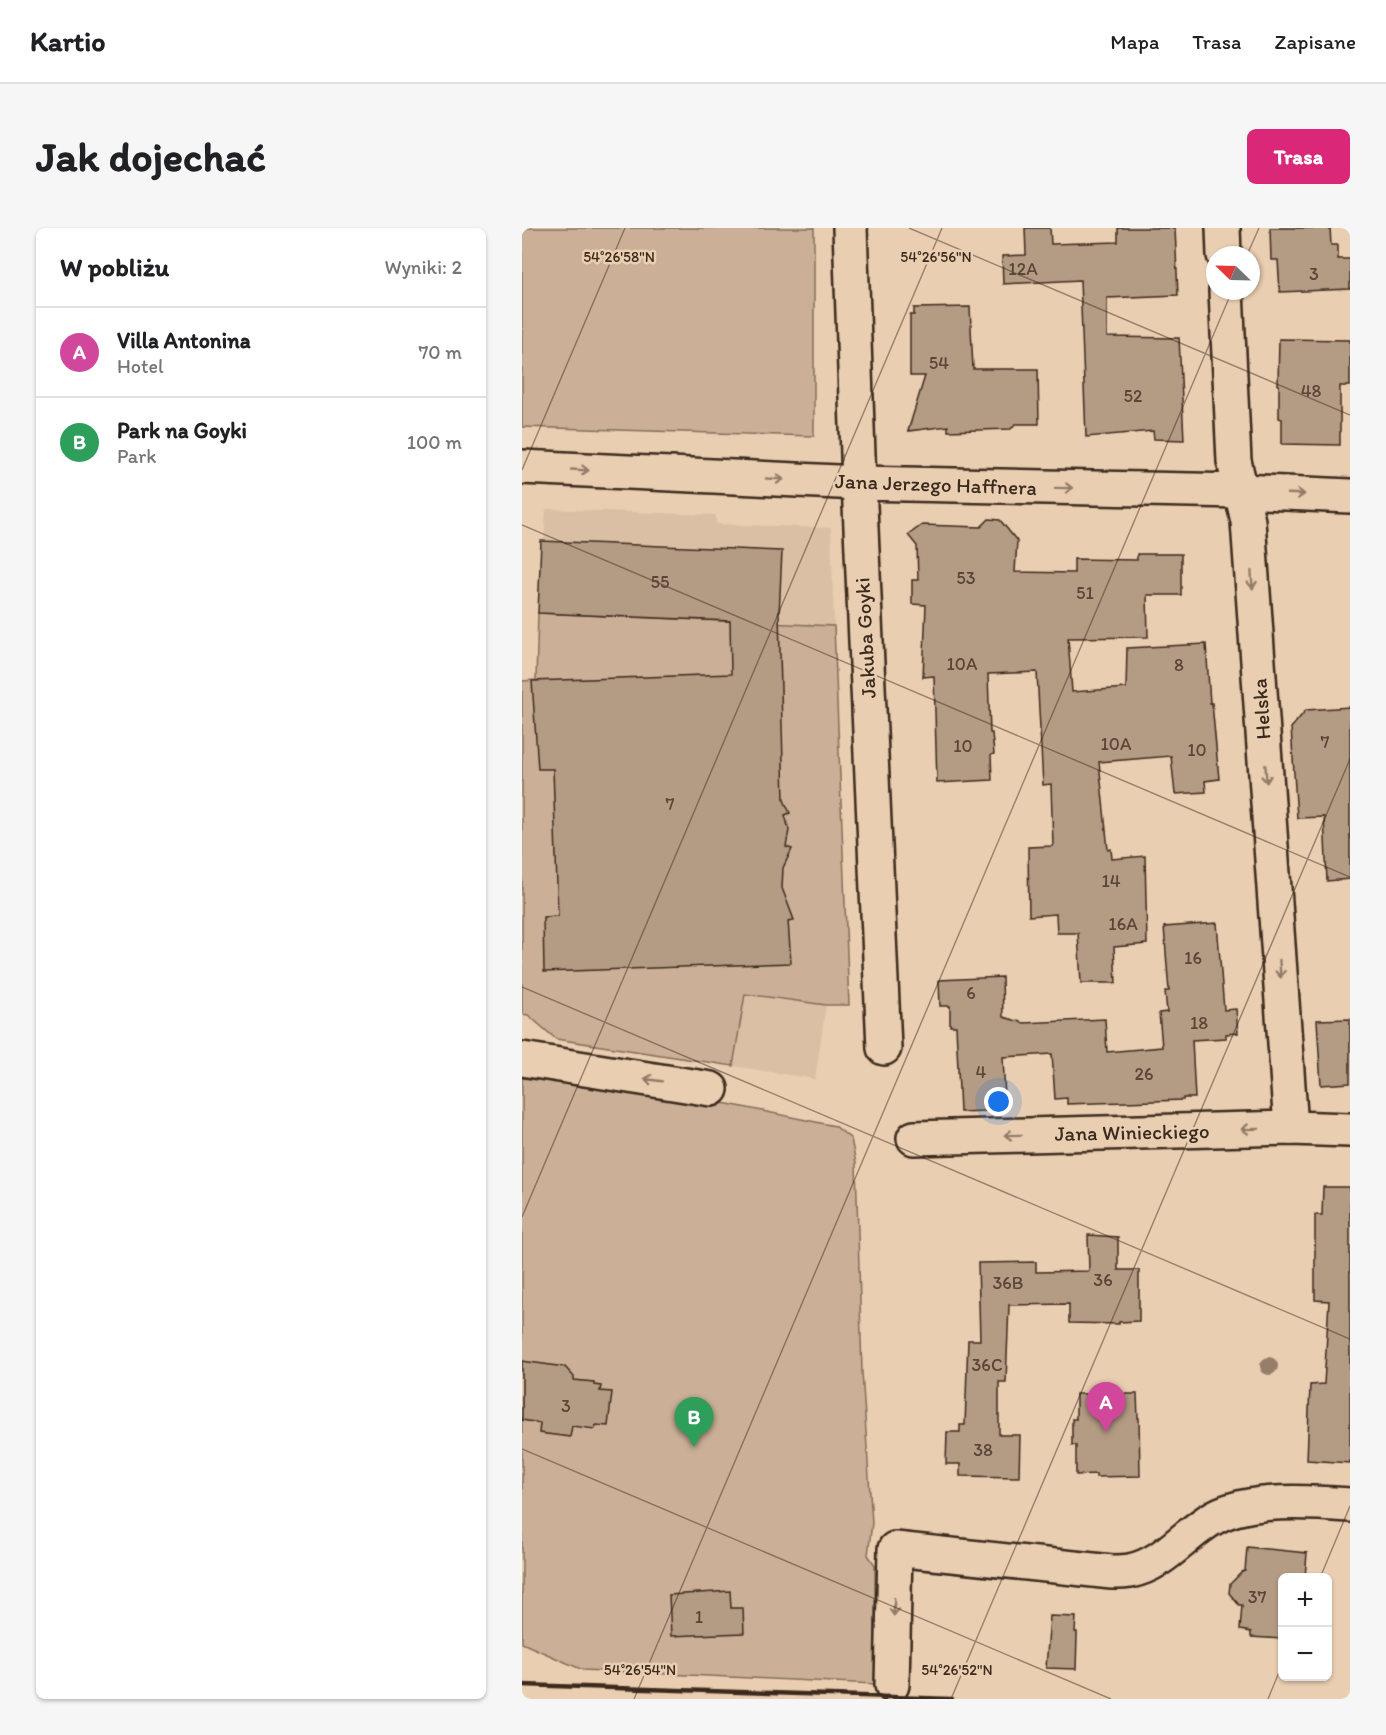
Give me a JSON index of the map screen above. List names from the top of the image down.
{
  "streets": {
    "street": [
      "Jana Jerzego Haffnera",
      "Jakuba Goyki",
      "Helska",
      "Jana Winieckiego"
    ]
  },
  "crossings": [
    ["Jana Jerzego Haffnera", "Jakuba Goyki"],
    ["Jana Jerzego Haffnera", "Helska"],
    ["Helska", "Jana Winieckiego"]
  ],
  "one_way": ["Jana Jerzego Haffnera", "Helska", "Jana Winieckiego"],
  "house_numbers": [
    "12A",
    "3",
    "54",
    "48",
    "52",
    "53",
    "55",
    "51",
    "10A",
    "8",
    "7",
    "10A",
    "10",
    "10",
    "7",
    "14",
    "16A",
    "16",
    "6",
    "18",
    "4",
    "26",
    "36",
    "36B",
    "36C",
    "3",
    "38",
    "37",
    "1"
  ],
  "north": "top left",
  "page": {
    "header": "Kartio",
    "nav": ["Mapa", "Trasa", "Zapisane"],
    "buttons": "Trasa",
    "title": "Jak dojechać",
    "heading": ["W pobliżu", "Wyniki: 2"],
    "list": [
      {
        "mark": "A",
        "name": "Villa Antonina",
        "note": "Hotel",
        "value": "70 m"
      },
      {
        "mark": "B",
        "name": "Park na Goyki",
        "note": "Park",
        "value": "100 m"
      }
    ],
    "pins": ["A", "B"],
    "map_buttons": ["+", "−"]
  },
  "coordinates": [
    "54°26'58\"N",
    "54°26'56\"N",
    "54°26'54\"N",
    "54°26'52\"N"
  ]
}
